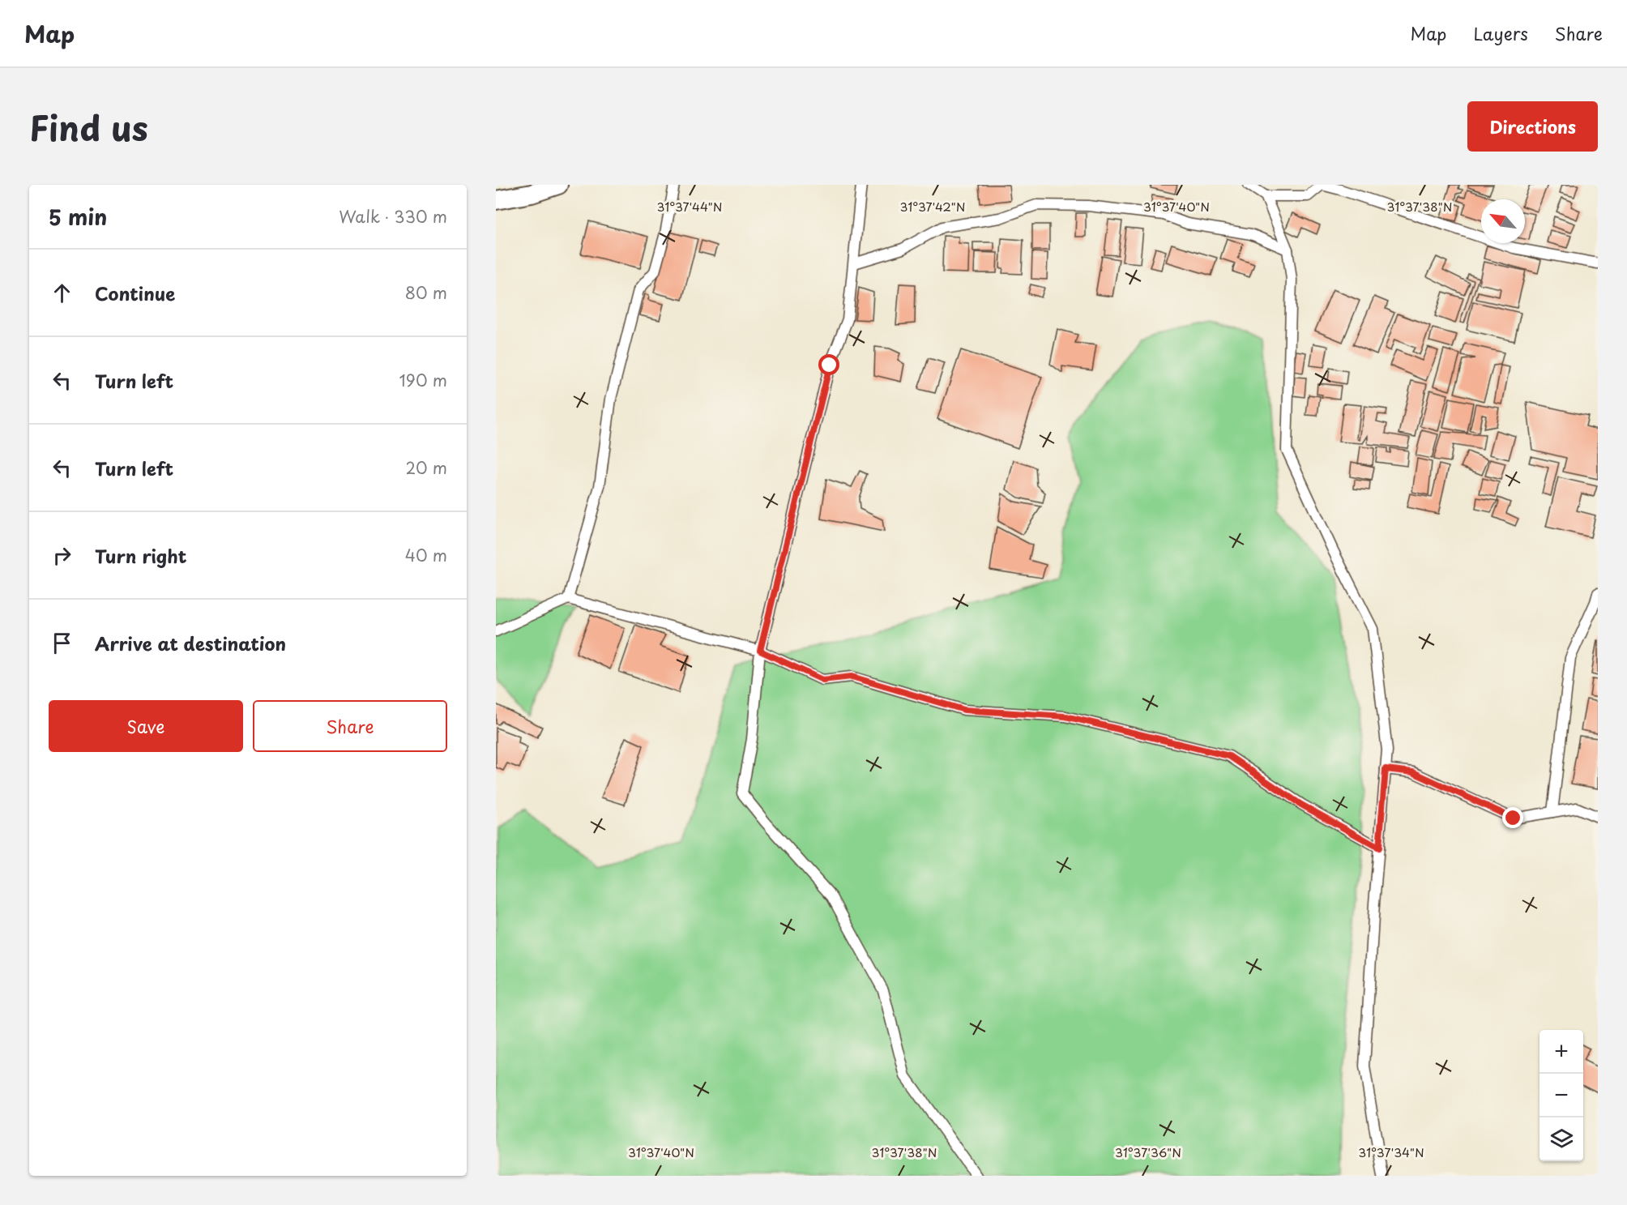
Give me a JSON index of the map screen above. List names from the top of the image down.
{
  "north": "top left",
  "page": {
    "header": "Map",
    "nav": ["Map", "Layers", "Share"],
    "title": "Find us",
    "buttons": [
      "Directions",
      ["Save", "Share"]
    ],
    "heading": ["5 min", "Walk · 330 m"],
    "list": [
      ["Continue", "80 m"],
      ["Turn left", "190 m"],
      ["Turn left", "20 m"],
      ["Turn right", "40 m"],
      "Arrive at destination"
    ],
    "map_buttons": ["+", "−"]
  },
  "coordinates": [
    "31°37'44\"N",
    "31°37'42\"N",
    "31°37'40\"N",
    "31°37'38\"N",
    "31°37'36\"N",
    "31°37'34\"N"
  ]
}
